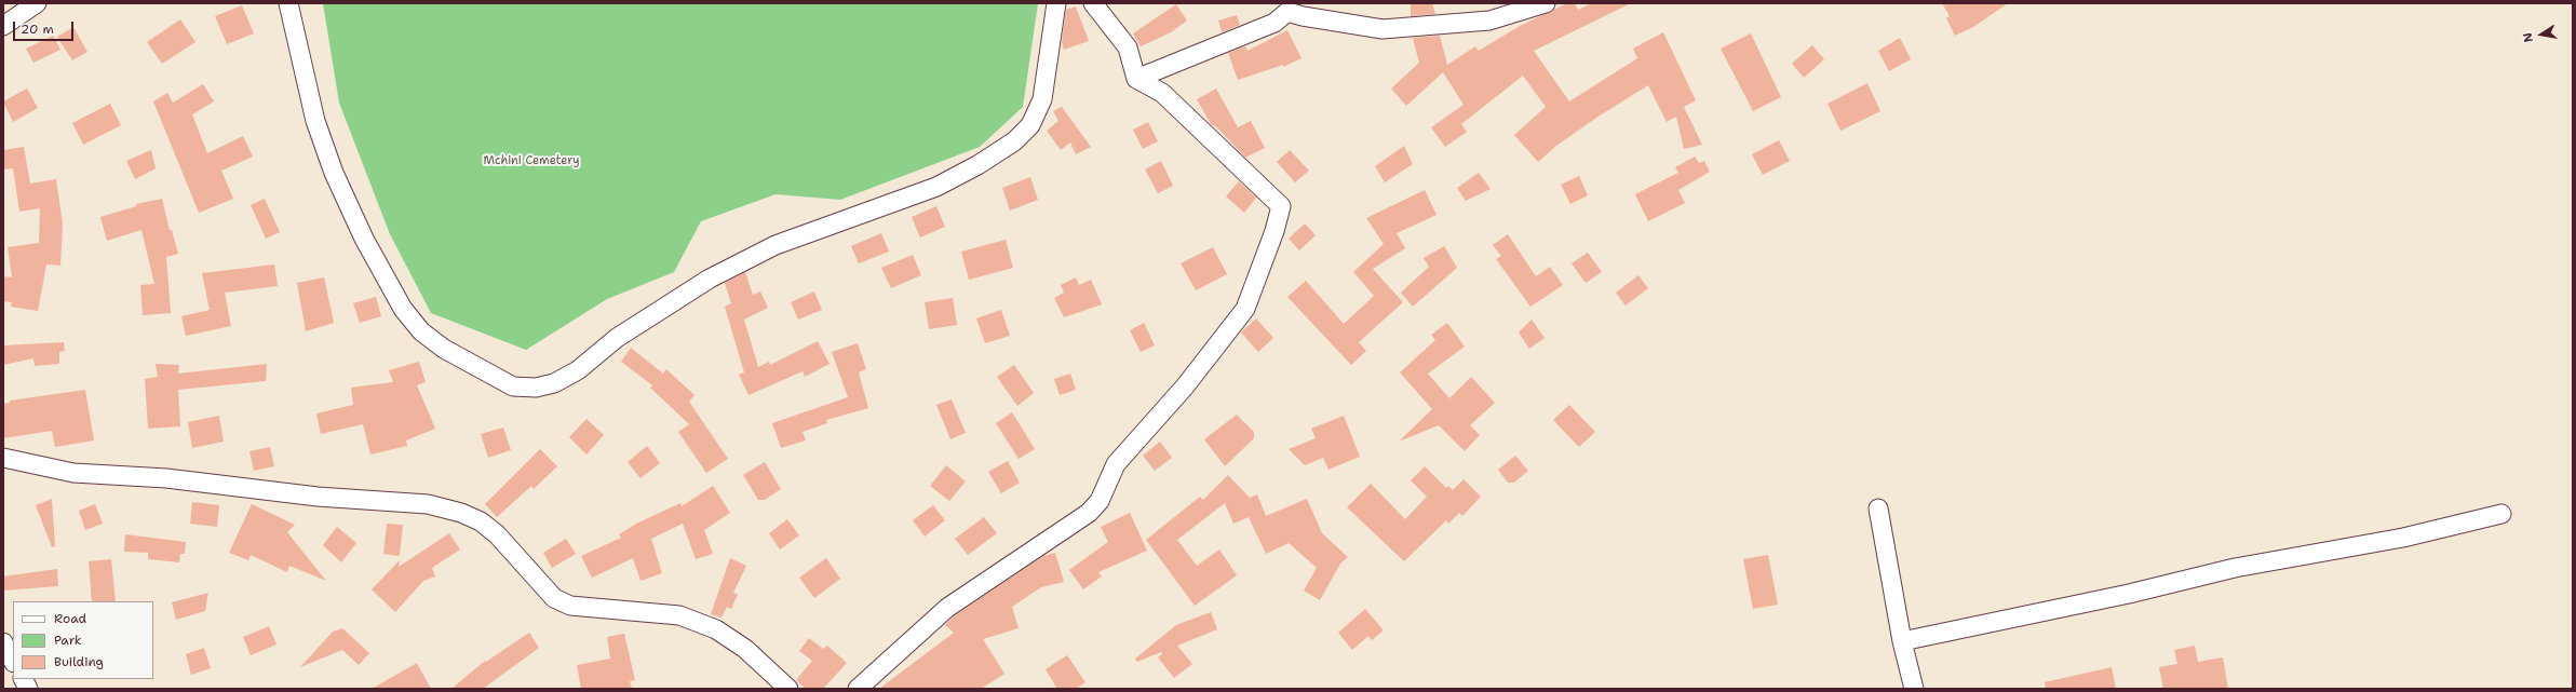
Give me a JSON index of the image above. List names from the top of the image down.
{
  "parks": ["Mchini Cemetery"],
  "legend": ["Road", "Park", "Building"],
  "scale_bar": "20 m",
  "north": "left"
}
